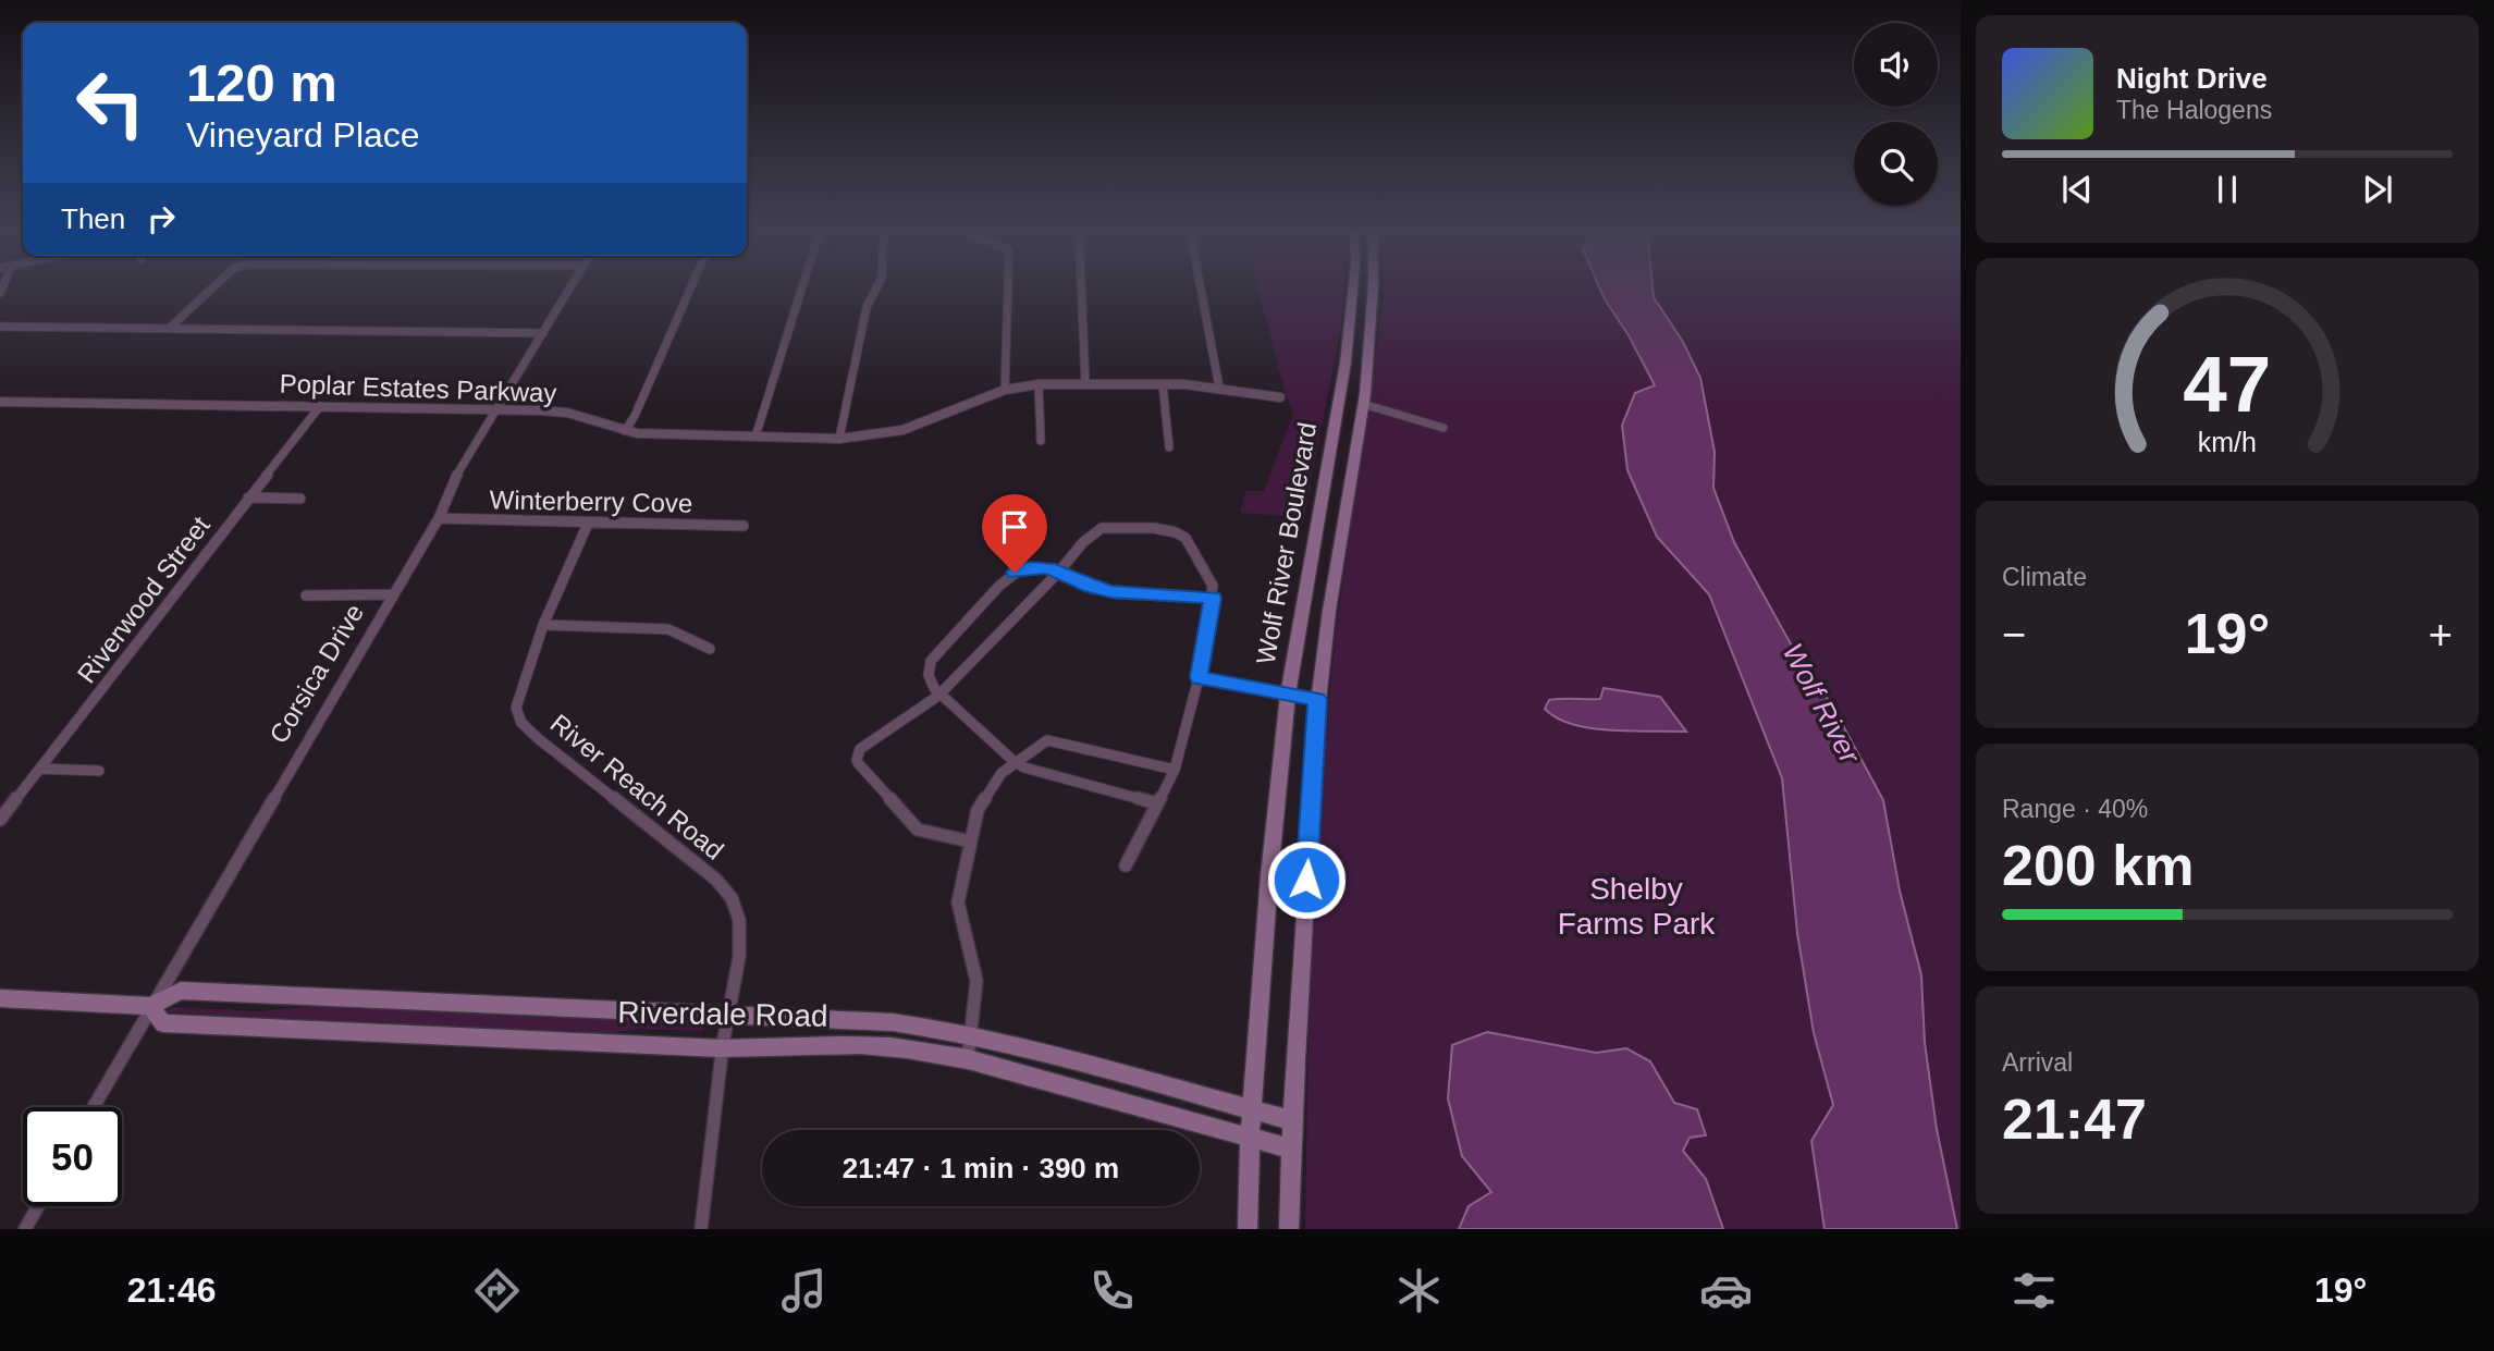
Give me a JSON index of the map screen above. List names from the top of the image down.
{
  "streets": {
    "main road": ["Wolf River Boulevard", "Riverdale Road"],
    "street": [
      "Poplar Estates Parkway",
      "Winterberry Cove",
      "Riverwood Street",
      "Corsica Drive",
      "River Reach Road"
    ]
  },
  "crossings": [
    ["Poplar Estates Parkway", "Riverwood Street"],
    ["Poplar Estates Parkway", "Corsica Drive"],
    ["Winterberry Cove", "Corsica Drive"],
    ["Winterberry Cove", "River Reach Road"],
    ["Wolf River Boulevard", "Riverdale Road"],
    ["Corsica Drive", "Riverdale Road"],
    ["River Reach Road", "Riverdale Road"]
  ],
  "water": ["Wolf River"],
  "parks": ["Shelby Farms Park"],
  "page": {
    "turn": ["120 m", "Vineyard Place"],
    "song": ["Night Drive", "The Halogens"],
    "then": "Then",
    "tile": [
      "Climate",
      ["Range · 40%", "200 km"],
      ["Arrival", "21:47"]
    ],
    "heat": ["−", "19°", "+"],
    "limit": "50",
    "trip": "21:47 · 1 min · 390 m",
    "tabs": ["21:46", "19°"],
    "gauge": ["47", "km/h"]
  }
}
